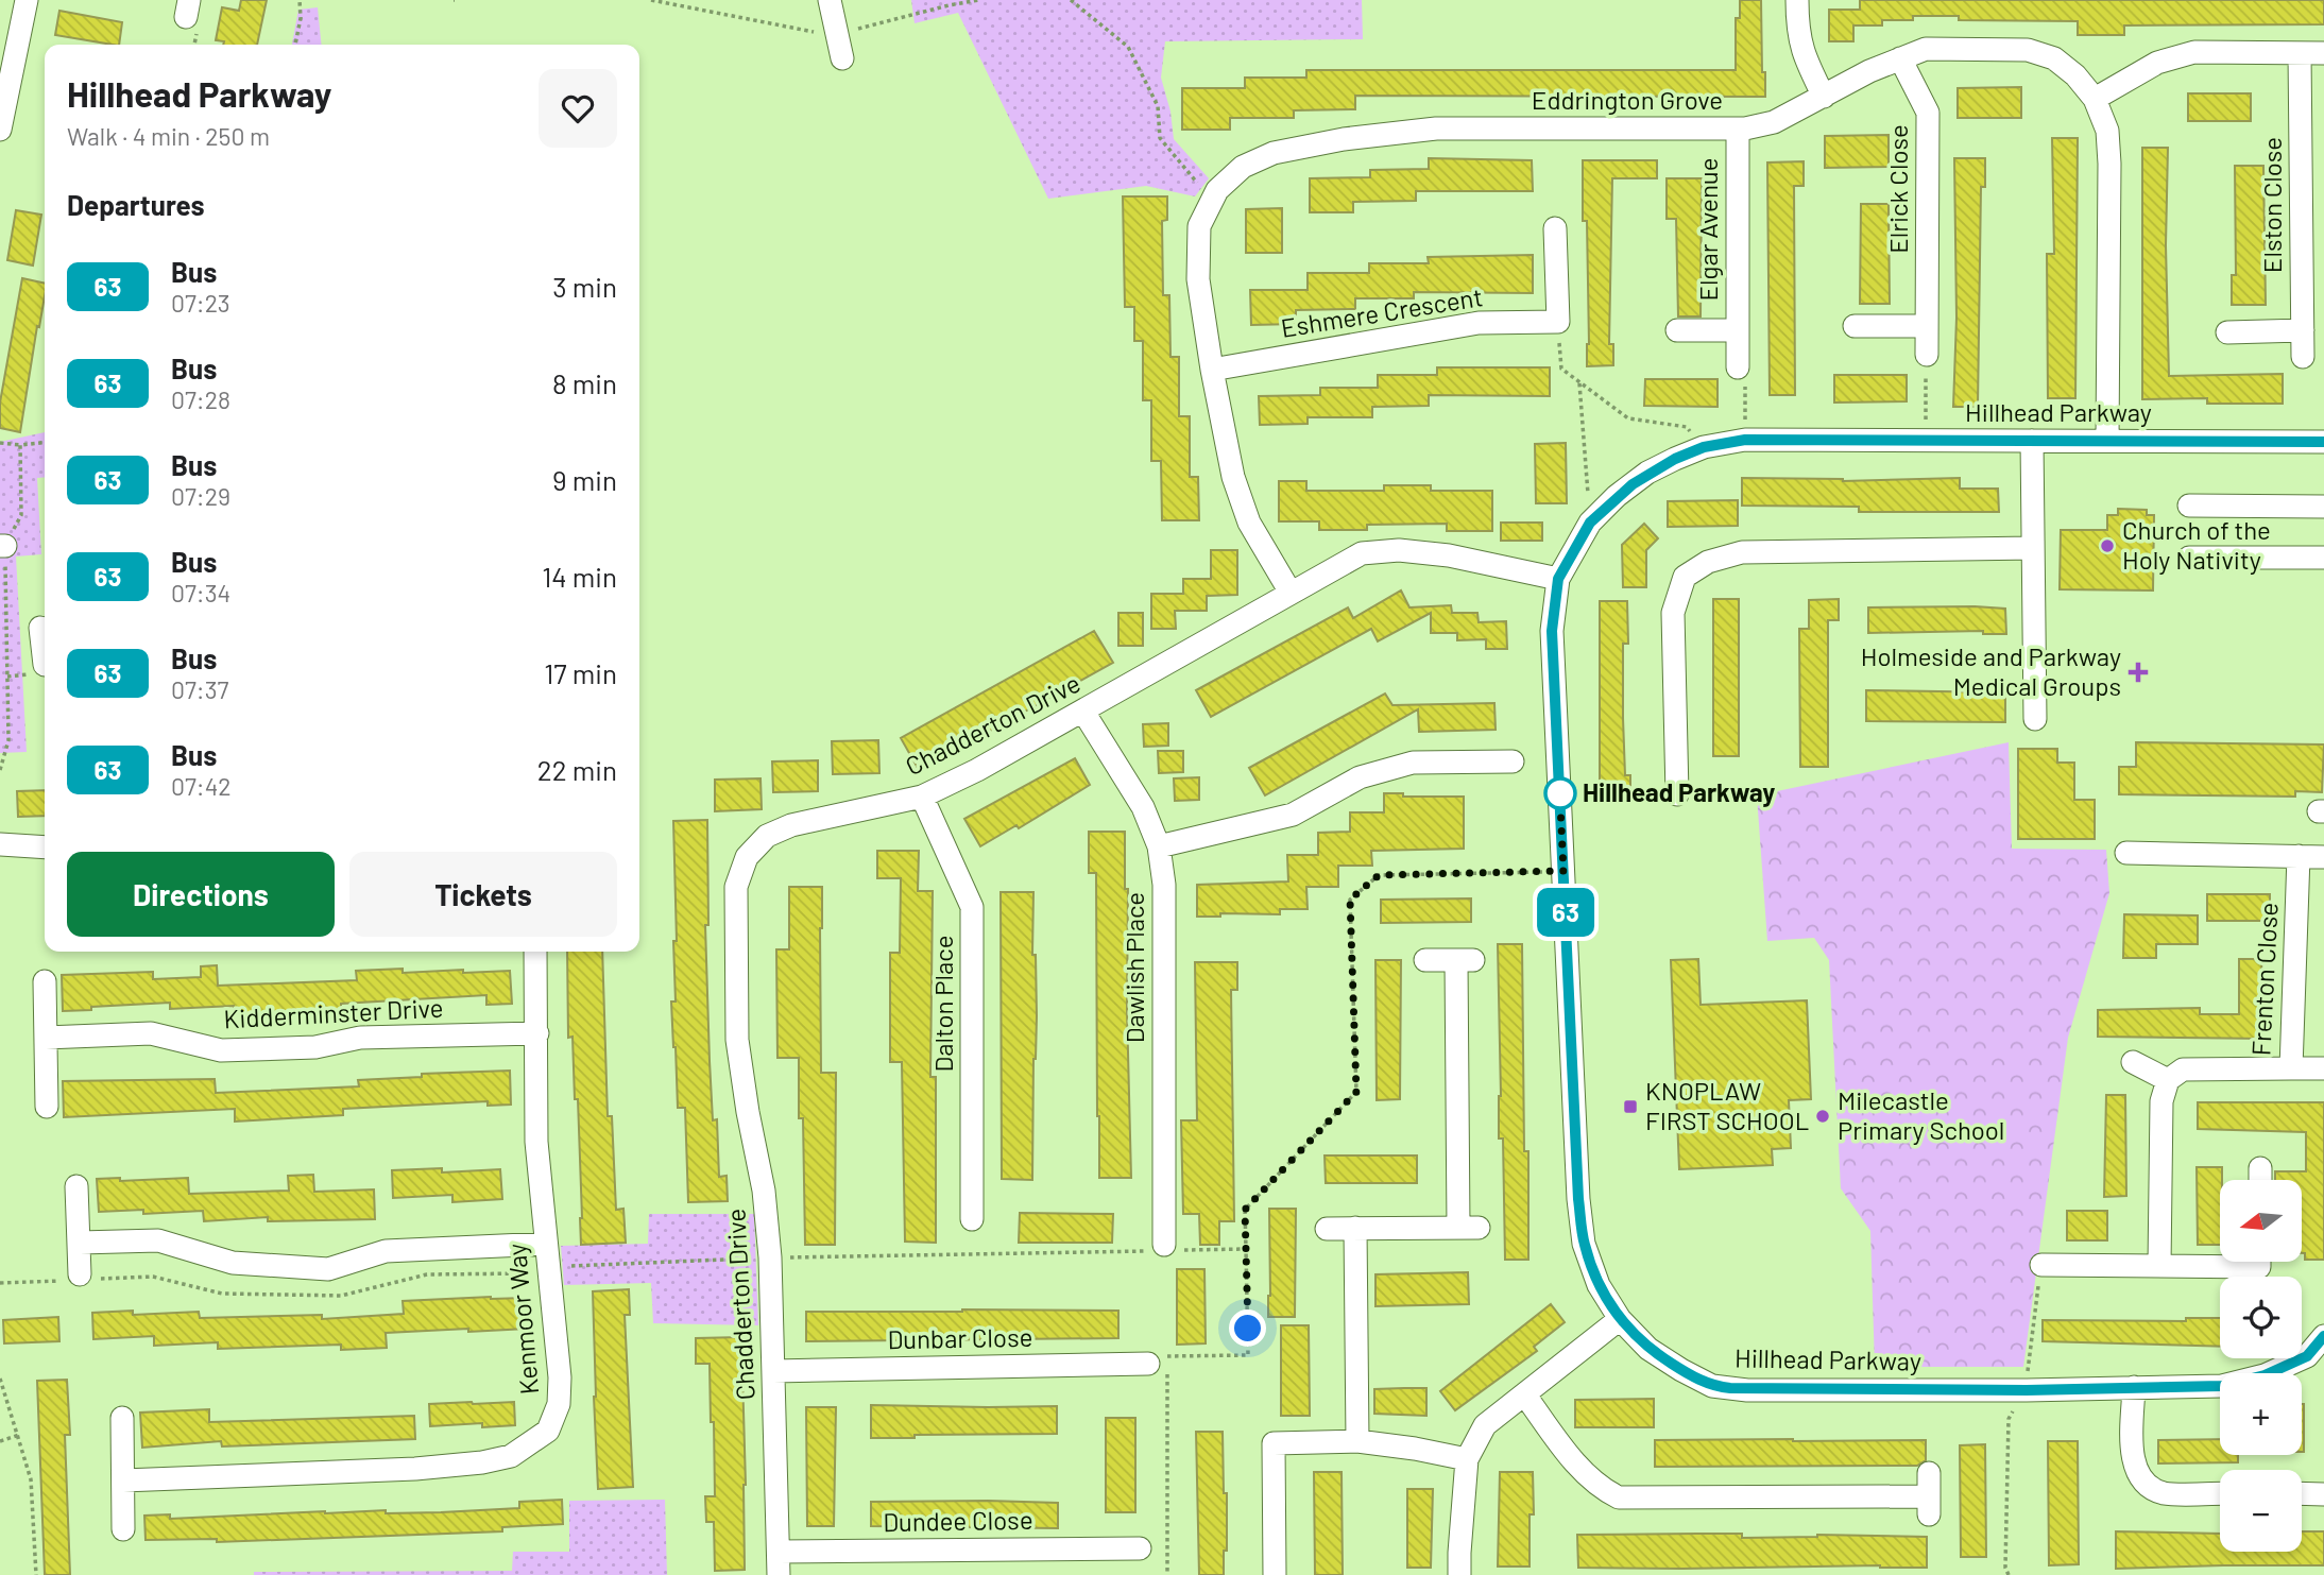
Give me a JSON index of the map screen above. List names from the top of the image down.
{
  "streets": {
    "street": [
      "Eddrington Grove",
      "Elrick Close",
      "Elston Close",
      "Elgar Avenue",
      "Eshmere Crescent",
      "Hillhead Parkway",
      "Chadderton Drive",
      "Dawlish Place",
      "Frenton Close",
      "Dalton Place",
      "Kidderminster Drive",
      "Kenmoor Way",
      "Dunbar Close",
      "Dundee Close"
    ]
  },
  "crossings": [
    ["Eddrington Grove", "Elrick Close"],
    ["Eddrington Grove", "Elgar Avenue"],
    ["Eddrington Grove", "Eshmere Crescent"],
    ["Eddrington Grove", "Hillhead Parkway"],
    ["Eddrington Grove", "Chadderton Drive"],
    ["Hillhead Parkway", "Chadderton Drive"],
    ["Chadderton Drive", "Dawlish Place"],
    ["Chadderton Drive", "Dalton Place"],
    ["Chadderton Drive", "Dunbar Close"],
    ["Chadderton Drive", "Dundee Close"],
    ["Kidderminster Drive", "Kenmoor Way"]
  ],
  "places": {
    "other": ["Church of the Holy Nativity", "Hillhead Parkway", "Milecastle Primary School"],
    "health": ["Holmeside and Parkway Medical Groups"],
    "transit": ["KNOPLAW FIRST SCHOOL"]
  },
  "lines": ["bus line 63"],
  "north": "left",
  "page": {
    "on_map": "63",
    "heading": [
      ["Hillhead Parkway", "Walk · 4 min · 250 m"],
      "Departures"
    ],
    "list": [
      {
        "mark": "63",
        "name": "Bus",
        "note": "07:23",
        "value": "3 min"
      },
      {
        "mark": "63",
        "name": "Bus",
        "note": "07:28",
        "value": "8 min"
      },
      {
        "mark": "63",
        "name": "Bus",
        "note": "07:29",
        "value": "9 min"
      },
      {
        "mark": "63",
        "name": "Bus",
        "note": "07:34",
        "value": "14 min"
      },
      {
        "mark": "63",
        "name": "Bus",
        "note": "07:37",
        "value": "17 min"
      },
      {
        "mark": "63",
        "name": "Bus",
        "note": "07:42",
        "value": "22 min"
      }
    ],
    "buttons": ["Directions", "Tickets"],
    "map_buttons": ["+", "−"]
  }
}
